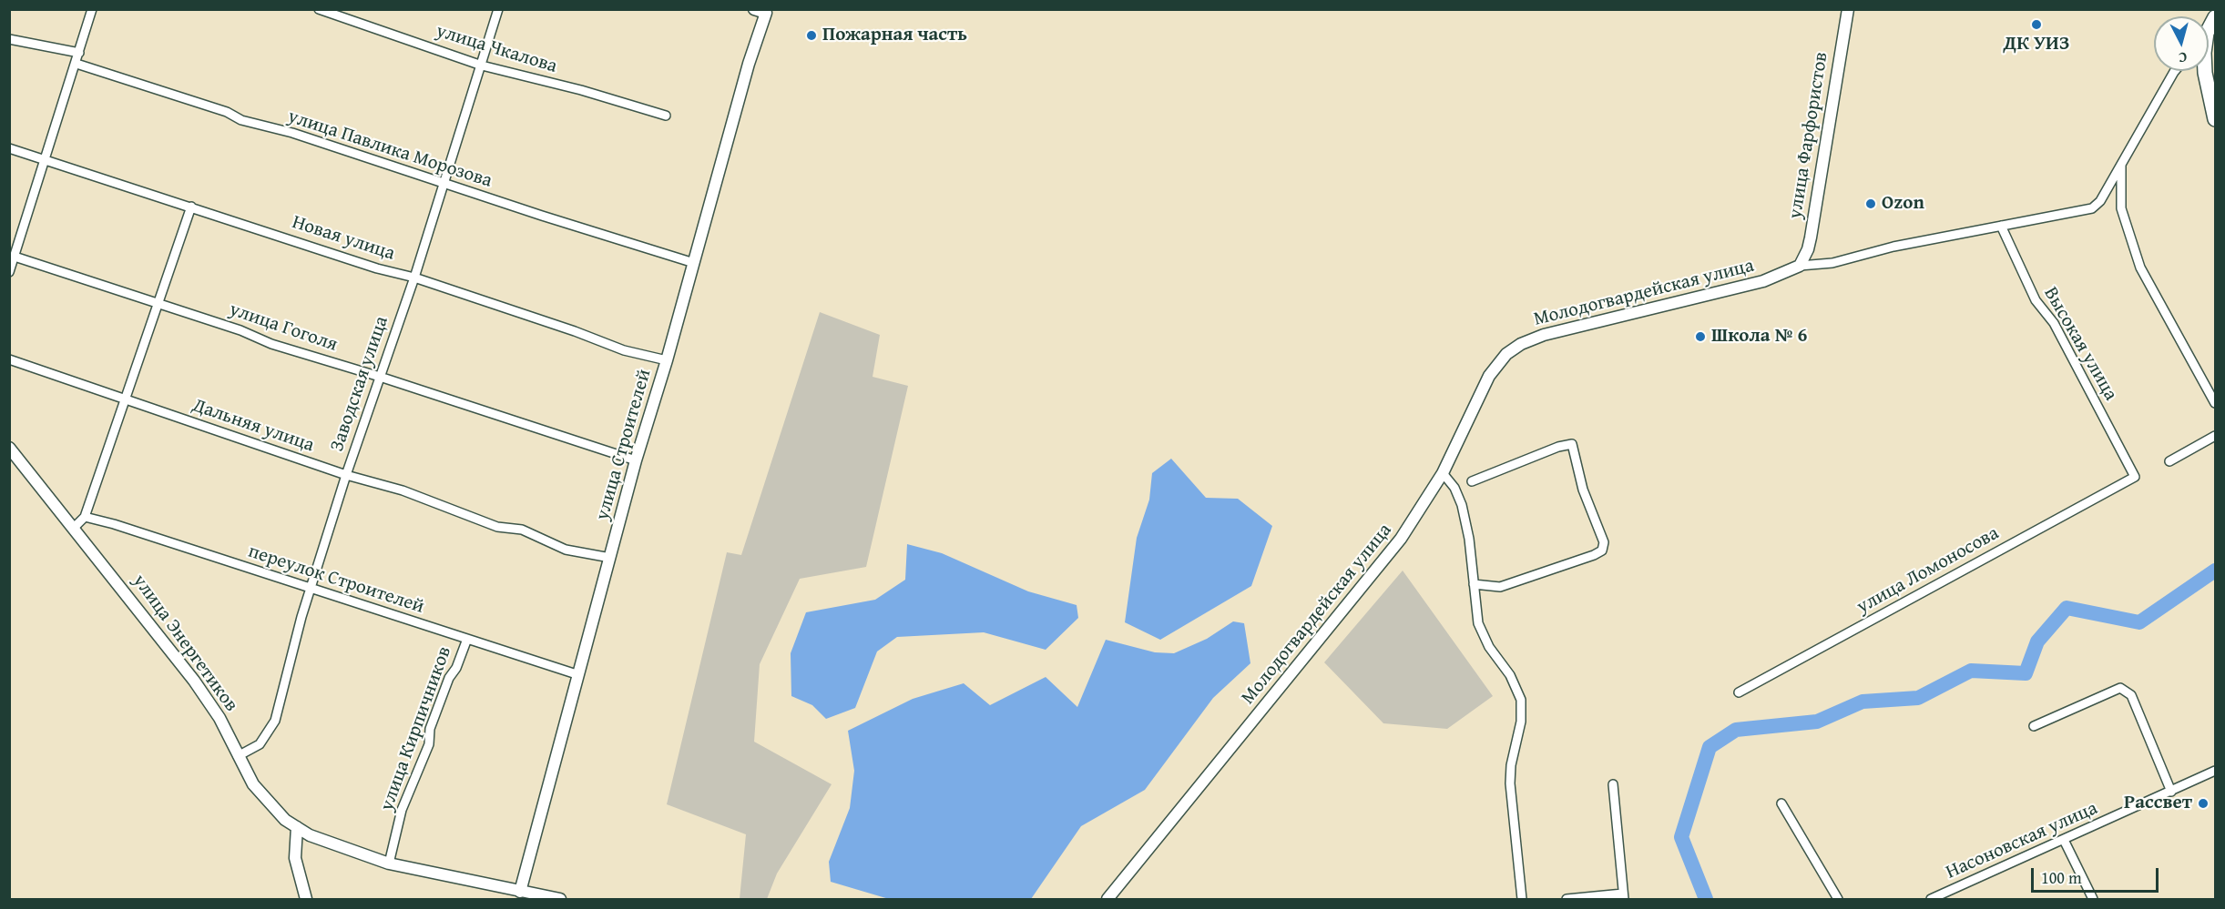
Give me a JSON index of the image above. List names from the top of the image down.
{
  "streets": {
    "street": [
      "улица Чкалова",
      "улица Фарфористов",
      "улица Павлика Морозова",
      "Новая улица",
      "Молодогвардейская улица",
      "улица Гоголя",
      "Высокая улица",
      "Заводская улица",
      "Дальняя улица",
      "улица Строителей",
      "улица Ломоносова",
      "переулок Строителей",
      "улица Энергетиков",
      "улица Кирпичников",
      "Насоновская улица"
    ]
  },
  "crossings": [
    ["улица Чкалова", "Заводская улица"],
    ["улица Фарфористов", "Молодогвардейская улица"],
    ["улица Павлика Морозова", "Заводская улица"],
    ["улица Павлика Морозова", "улица Строителей"],
    ["Новая улица", "Заводская улица"],
    ["Новая улица", "улица Строителей"],
    ["Молодогвардейская улица", "Высокая улица"],
    ["улица Гоголя", "Заводская улица"],
    ["улица Гоголя", "улица Строителей"],
    ["Высокая улица", "улица Ломоносова"],
    ["Заводская улица", "Дальняя улица"],
    ["Заводская улица", "переулок Строителей"],
    ["Заводская улица", "улица Энергетиков"],
    ["Дальняя улица", "улица Строителей"],
    ["улица Строителей", "переулок Строителей"],
    ["улица Строителей", "улица Энергетиков"],
    ["переулок Строителей", "улица Кирпичников"],
    ["улица Энергетиков", "улица Кирпичников"]
  ],
  "places": [
    "ДК УИЗ",
    "Пожарная часть",
    "Ozon",
    "Школа № 6",
    "Рассвет"
  ],
  "scale_bar": "100 m",
  "north": "bottom"
}
